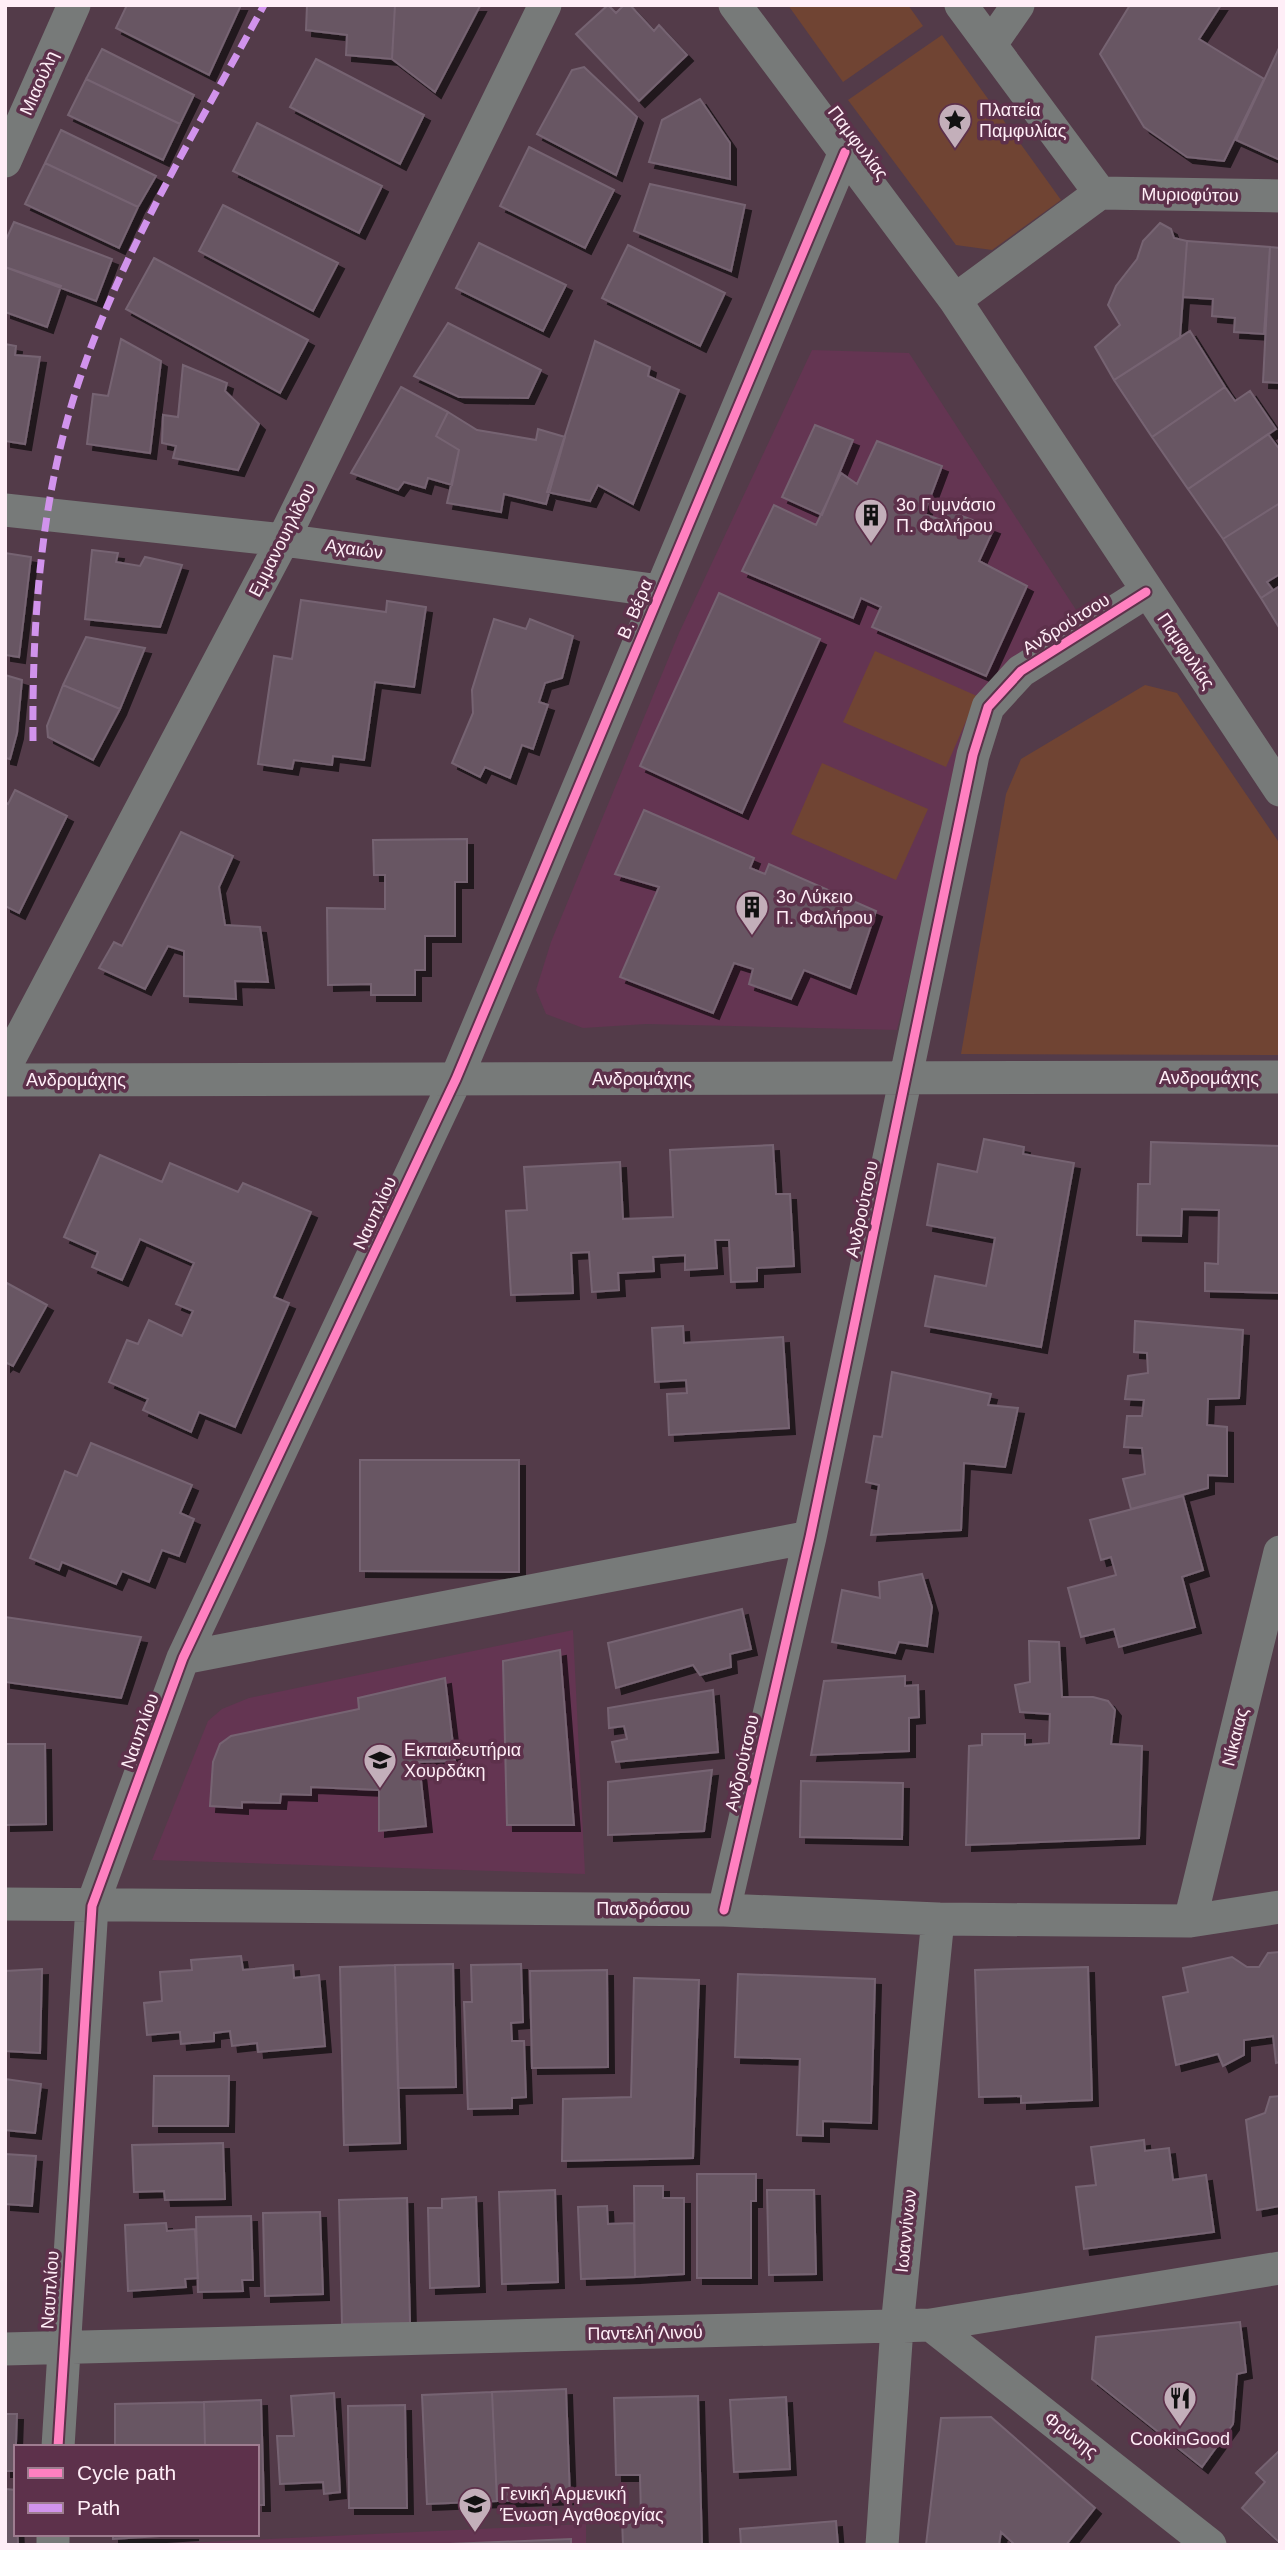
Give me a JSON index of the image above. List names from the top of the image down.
{
  "streets": {
    "street": [
      "Μιαούλη",
      "Παμφυλίας",
      "Μυριοφύτου",
      "Εμμανουηλίδου",
      "Αχαιών",
      "Β. Βέρα",
      "Ανδρούτσου",
      "Ανδρομάχης",
      "Ναυπλίου",
      "Νίκαιας",
      "Πανδρόσου",
      "Ιωαννίνων",
      "Παντελή Λινού",
      "Φρύνης"
    ]
  },
  "crossings": [
    ["Παμφυλίας", "Β. Βέρα"],
    ["Παμφυλίας", "Ανδρούτσου"],
    ["Εμμανουηλίδου", "Αχαιών"],
    ["Αχαιών", "Β. Βέρα"],
    ["Β. Βέρα", "Ανδρομάχης"],
    ["Β. Βέρα", "Ναυπλίου"],
    ["Ανδρούτσου", "Ανδρομάχης"],
    ["Ανδρούτσου", "Πανδρόσου"],
    ["Ανδρομάχης", "Ναυπλίου"],
    ["Ναυπλίου", "Πανδρόσου"],
    ["Ναυπλίου", "Παντελή Λινού"],
    ["Νίκαιας", "Πανδρόσου"],
    ["Πανδρόσου", "Ιωαννίνων"],
    ["Ιωαννίνων", "Παντελή Λινού"],
    ["Παντελή Λινού", "Φρύνης"]
  ],
  "places": {
    "place": ["Πλατεία Παμφυλίας"],
    "building": ["3ο Γυμνάσιο Π. Φαλήρου", "3ο Λύκειο Π. Φαλήρου"],
    "school or university": ["Εκπαιδευτήρια Χουρδάκη", "Γενική Αρμενική Ένωση Αγαθοεργίας"],
    "restaurant": ["CookinGood"]
  },
  "legend": ["Cycle path", "Path"]
}
